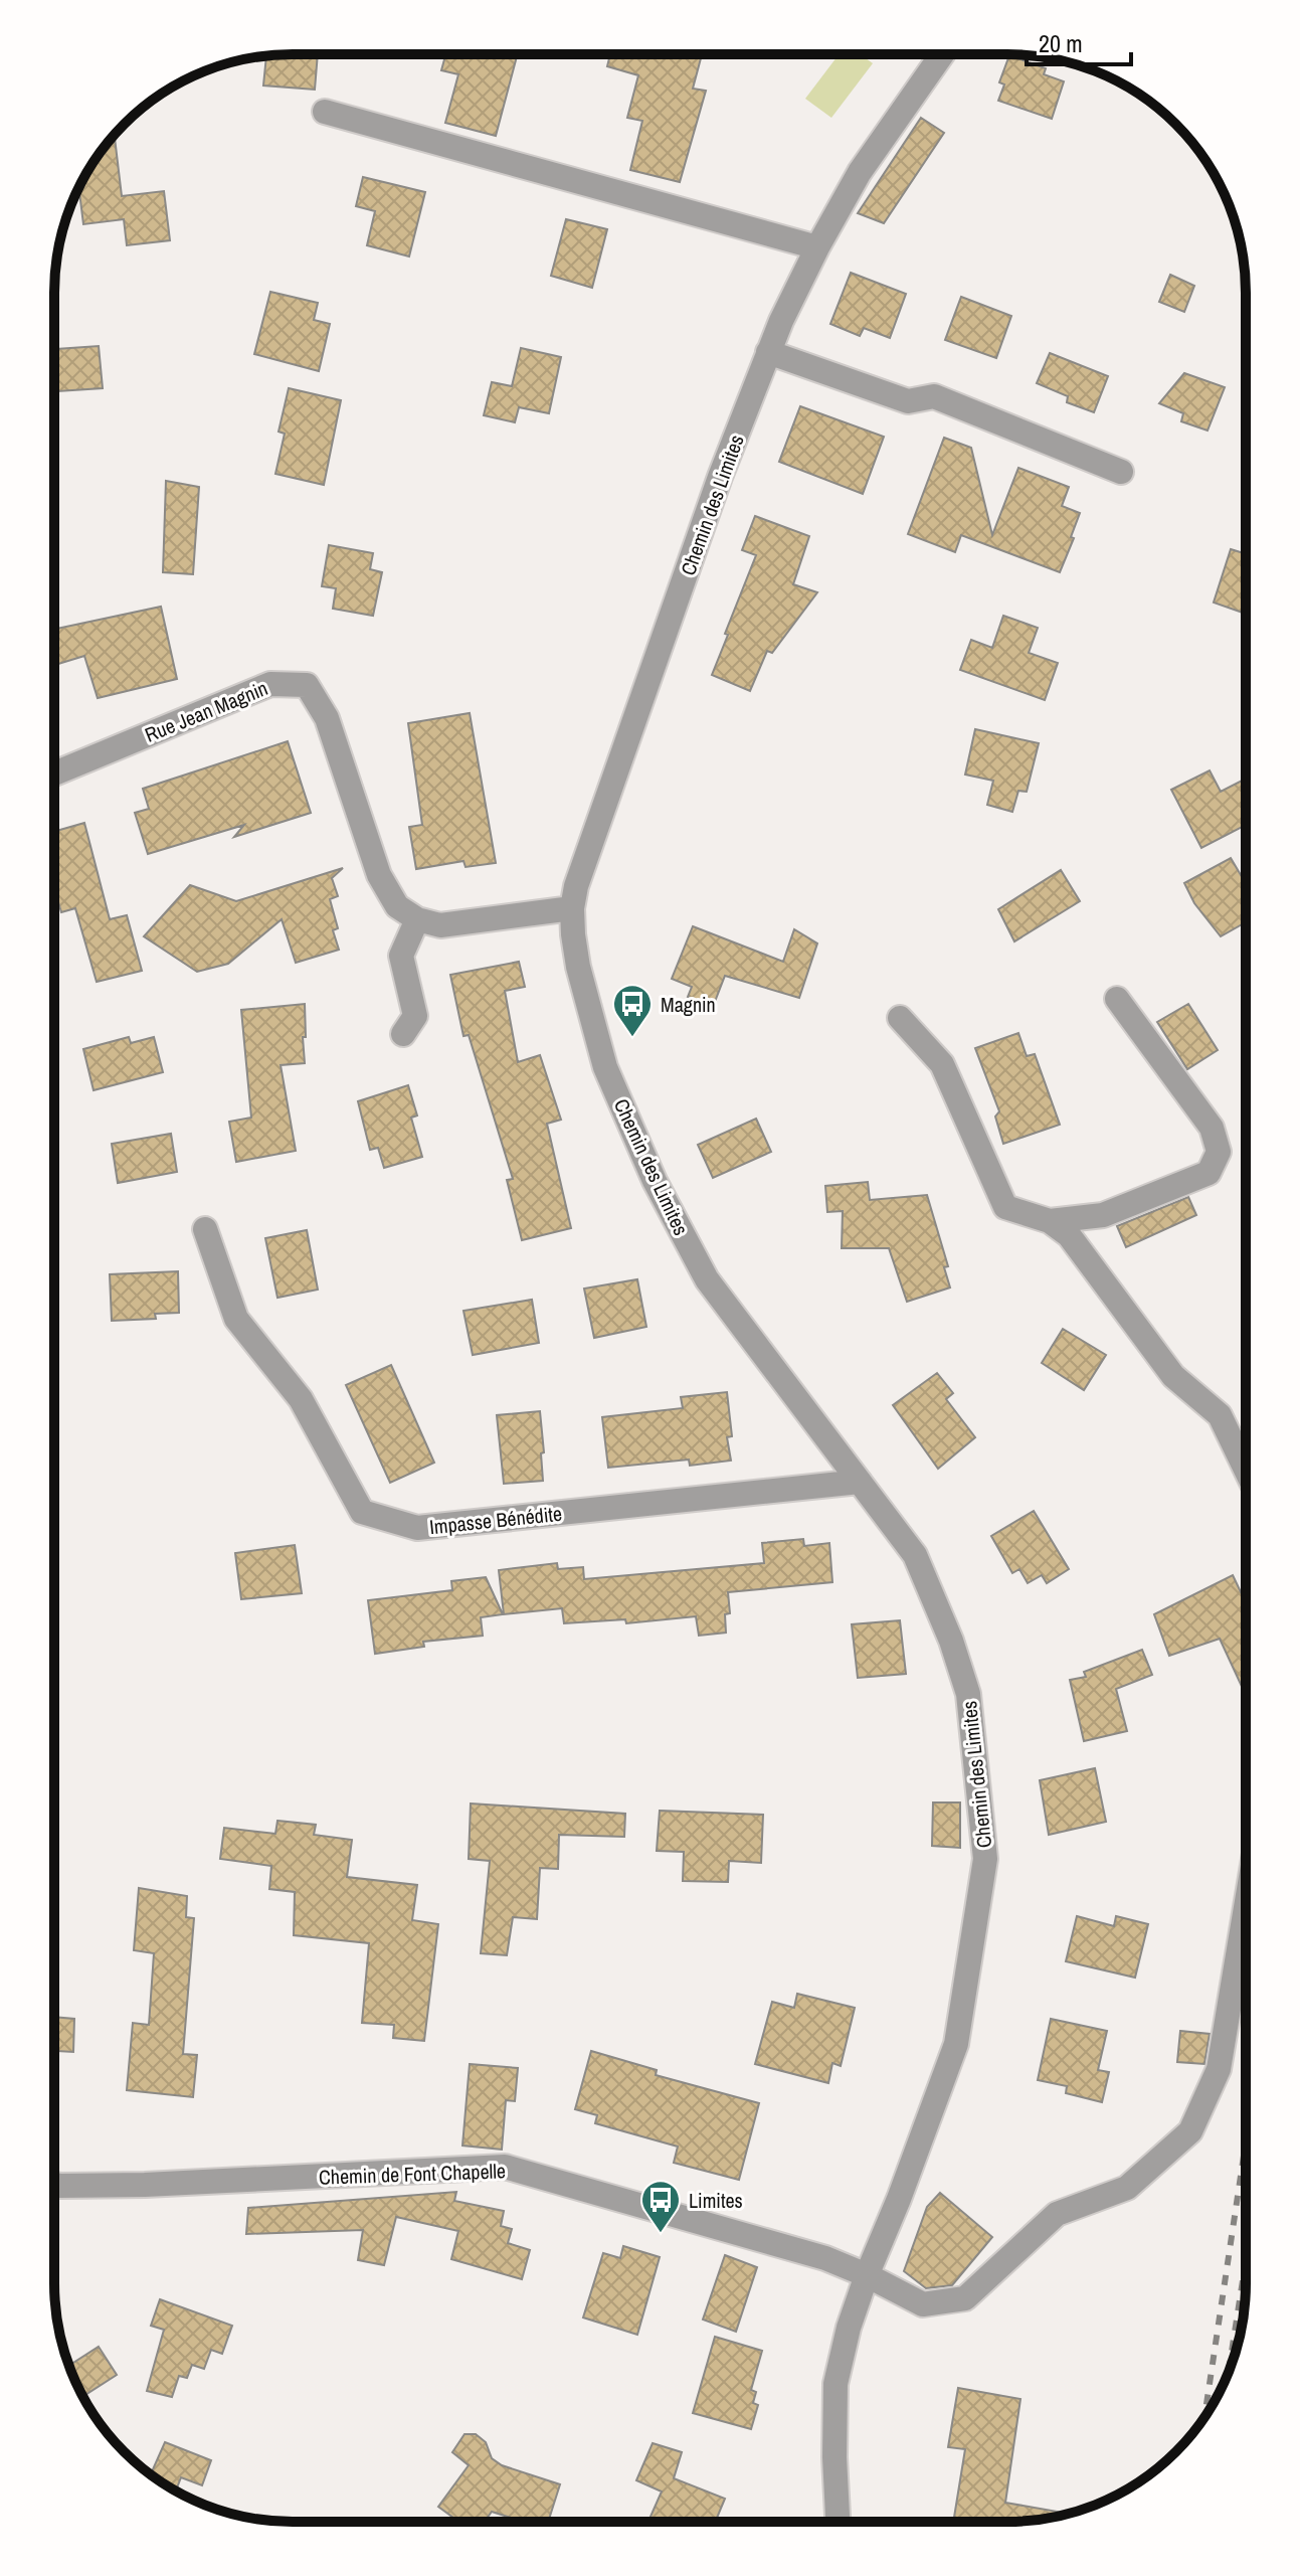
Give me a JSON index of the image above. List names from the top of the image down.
{
  "streets": {
    "street": [
      "Chemin des Limites",
      "Rue Jean Magnin",
      "Impasse Bénédite",
      "Chemin de Font Chapelle"
    ]
  },
  "crossings": [
    ["Chemin des Limites", "Impasse Bénédite"],
    ["Chemin des Limites", "Chemin de Font Chapelle"]
  ],
  "places": {
    "bus stop": ["Magnin", "Limites"]
  },
  "scale_bar": "20 m"
}
